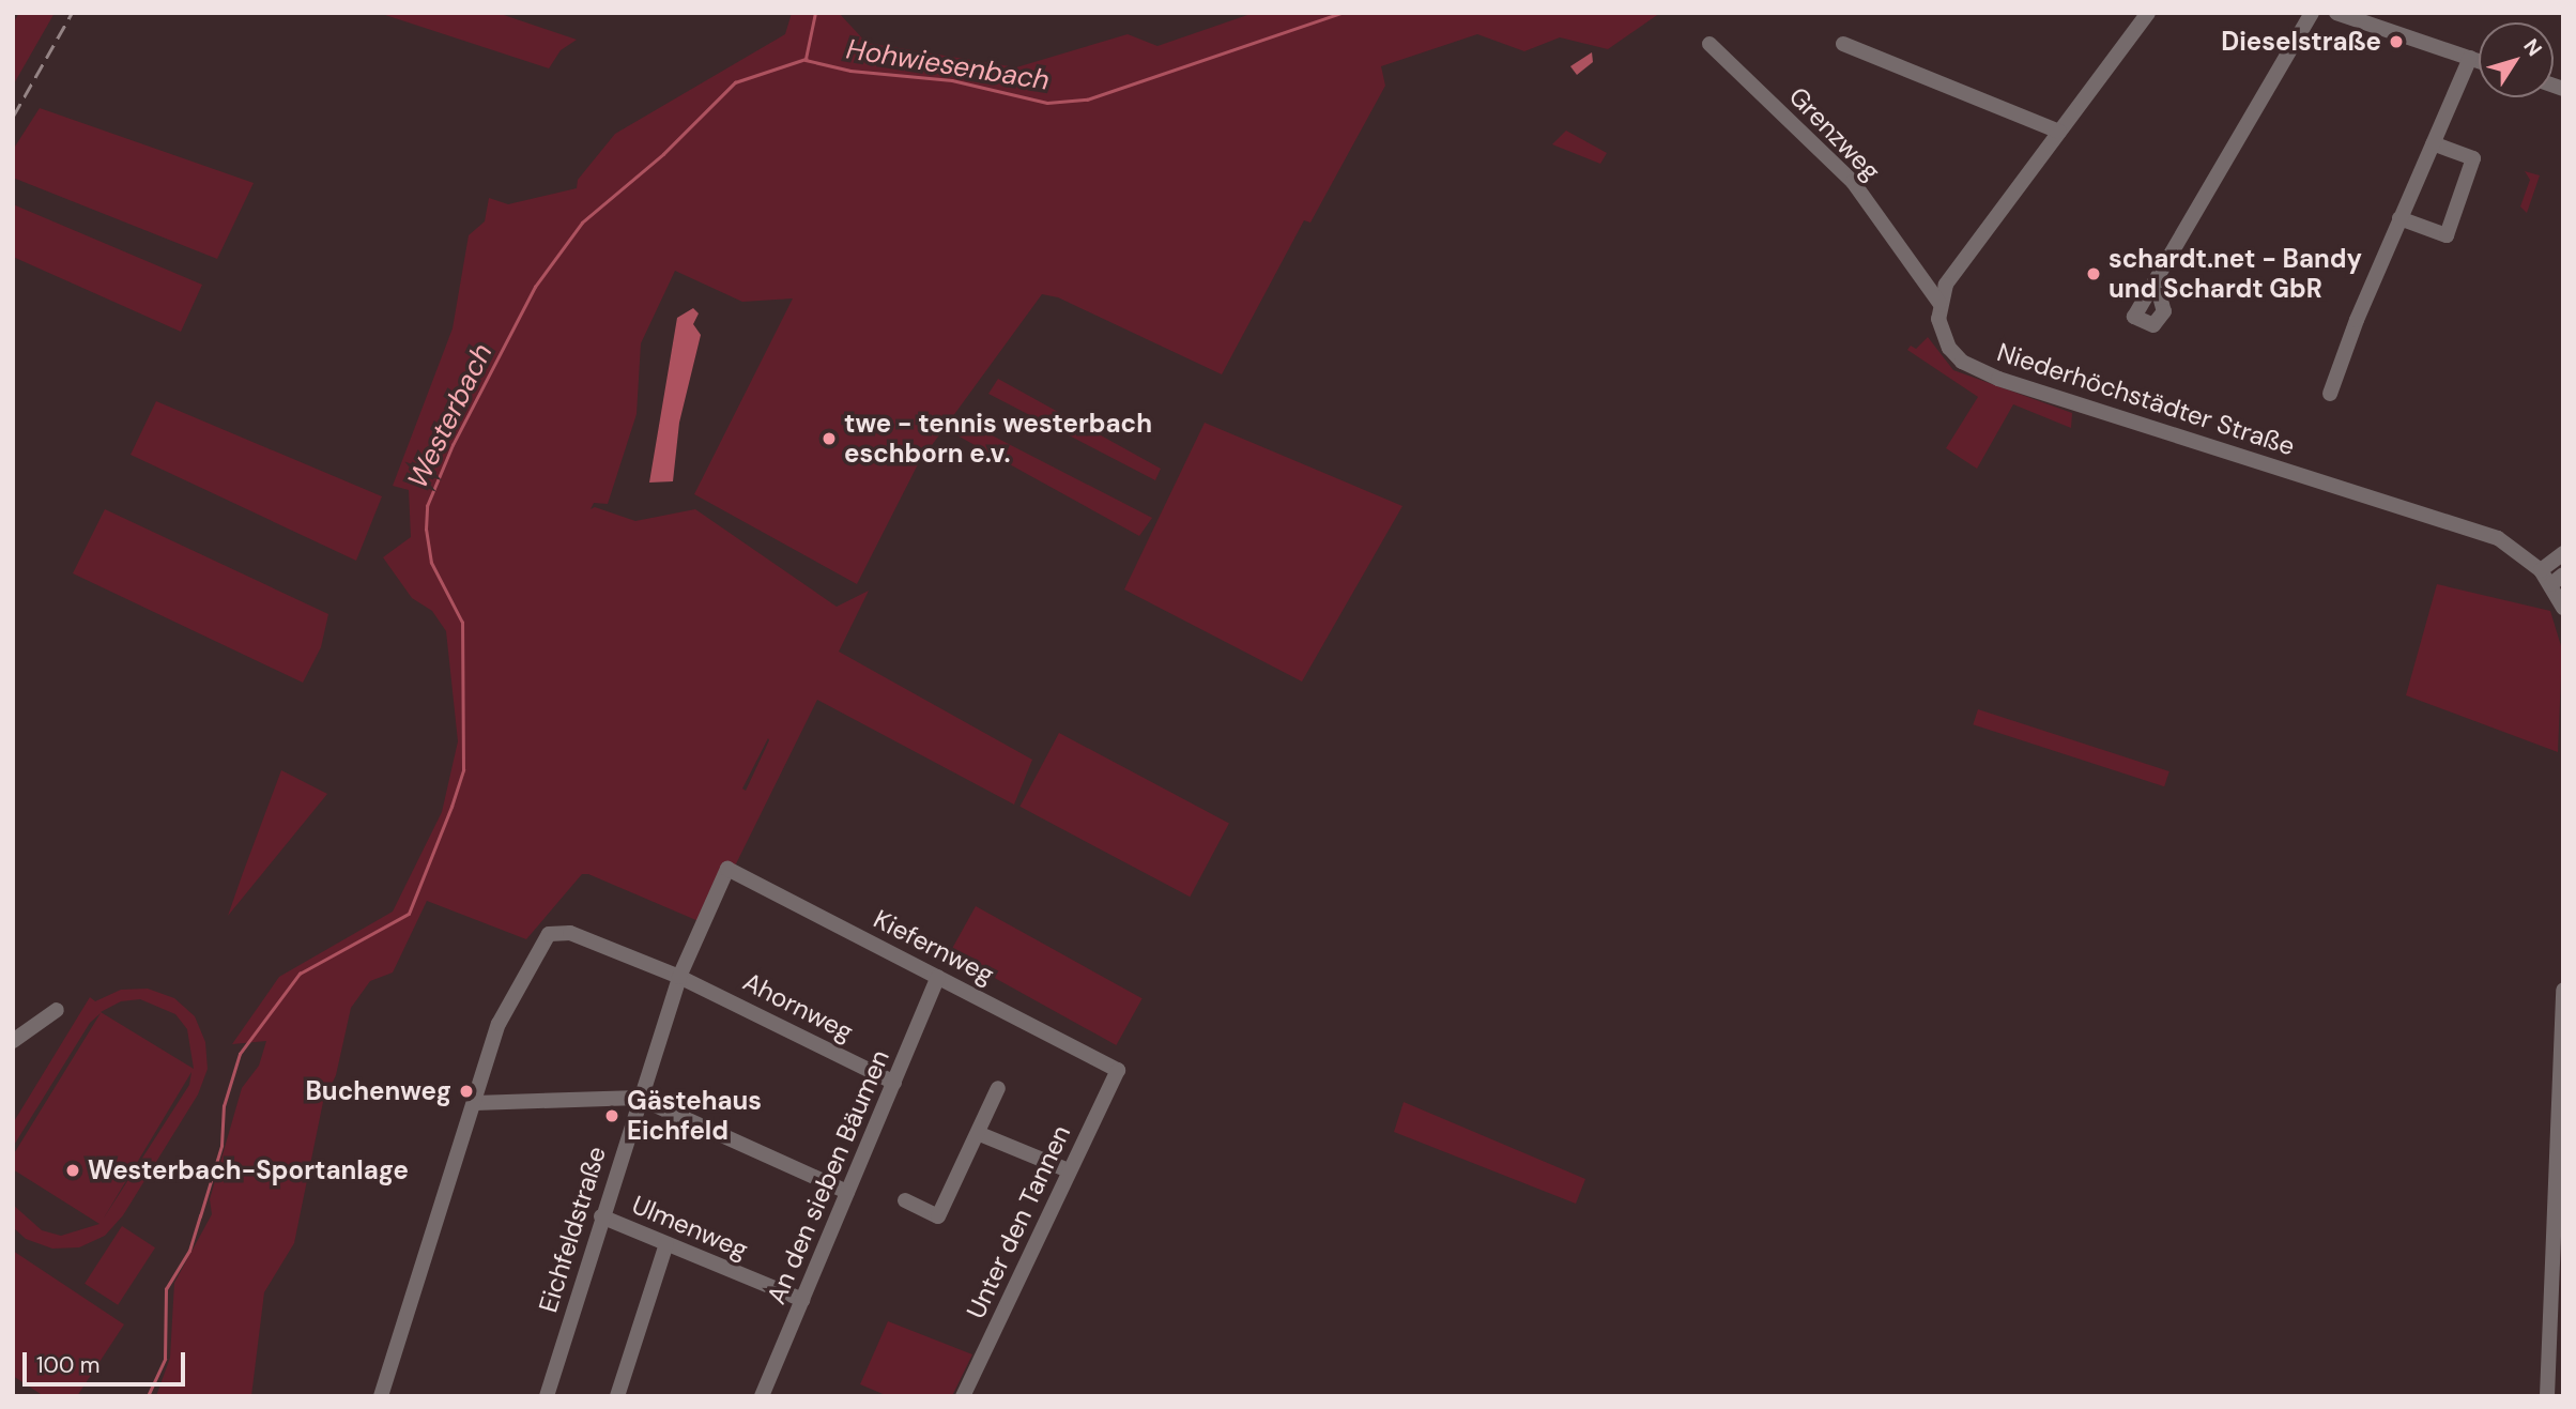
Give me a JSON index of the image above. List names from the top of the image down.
{
  "streets": {
    "street": [
      "Grenzweg",
      "Niederhöchstädter Straße",
      "Kiefernweg",
      "Ahornweg",
      "An den sieben Bäumen",
      "Unter den Tannen",
      "Ulmenweg",
      "Eichfeldstraße"
    ]
  },
  "crossings": [
    ["Grenzweg", "Niederhöchstädter Straße"],
    ["Kiefernweg", "An den sieben Bäumen"],
    ["Kiefernweg", "Unter den Tannen"],
    ["Kiefernweg", "Eichfeldstraße"],
    ["Ahornweg", "An den sieben Bäumen"],
    ["Ahornweg", "Eichfeldstraße"],
    ["An den sieben Bäumen", "Ulmenweg"],
    ["Ulmenweg", "Eichfeldstraße"]
  ],
  "water": ["Hohwiesenbach", "Westerbach"],
  "places": [
    "Dieselstraße",
    "schardt.net - Bandy und Schardt GbR",
    "twe - tennis westerbach eschborn e.v.",
    "Buchenweg",
    "Gästehaus Eichfeld",
    "Westerbach-Sportanlage"
  ],
  "scale_bar": "100 m",
  "north": "top right"
}
